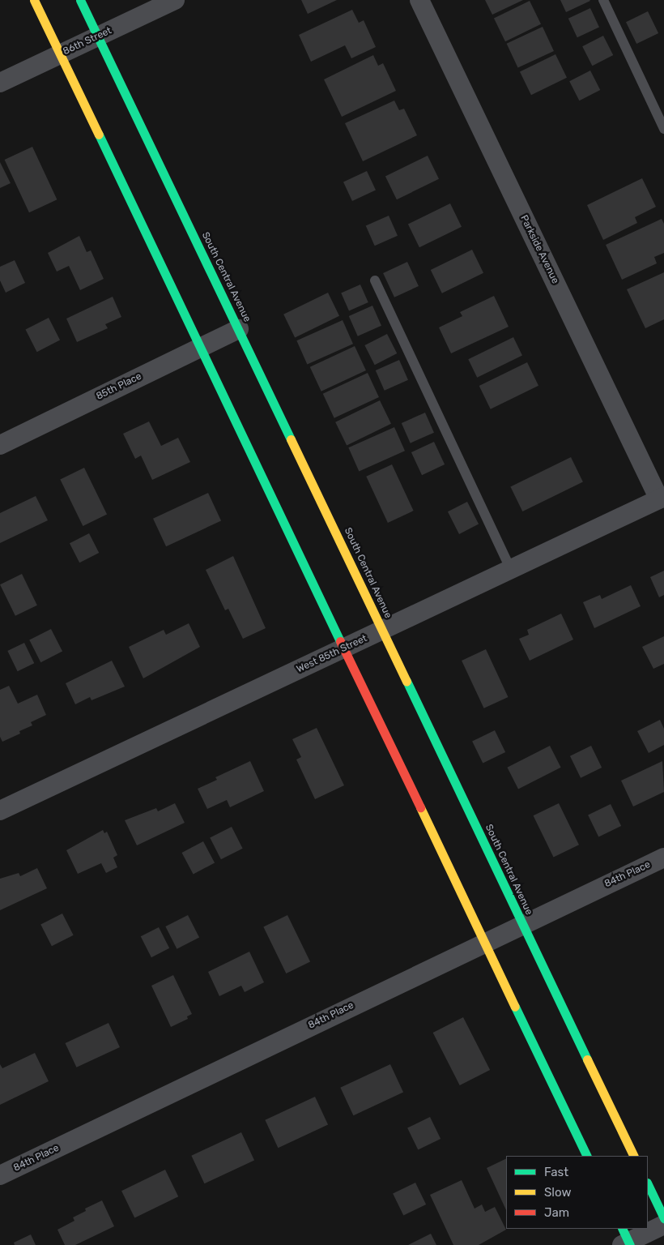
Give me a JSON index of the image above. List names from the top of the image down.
{
  "streets": {
    "street": [
      "86th Street",
      "Parkside Avenue",
      "South Central Avenue",
      "85th Place",
      "West 85th Street",
      "84th Place"
    ]
  },
  "crossings": [
    ["86th Street", "South Central Avenue"],
    ["Parkside Avenue", "West 85th Street"],
    ["South Central Avenue", "85th Place"],
    ["South Central Avenue", "West 85th Street"],
    ["South Central Avenue", "84th Place"]
  ],
  "legend": ["Fast", "Slow", "Jam"]
}
